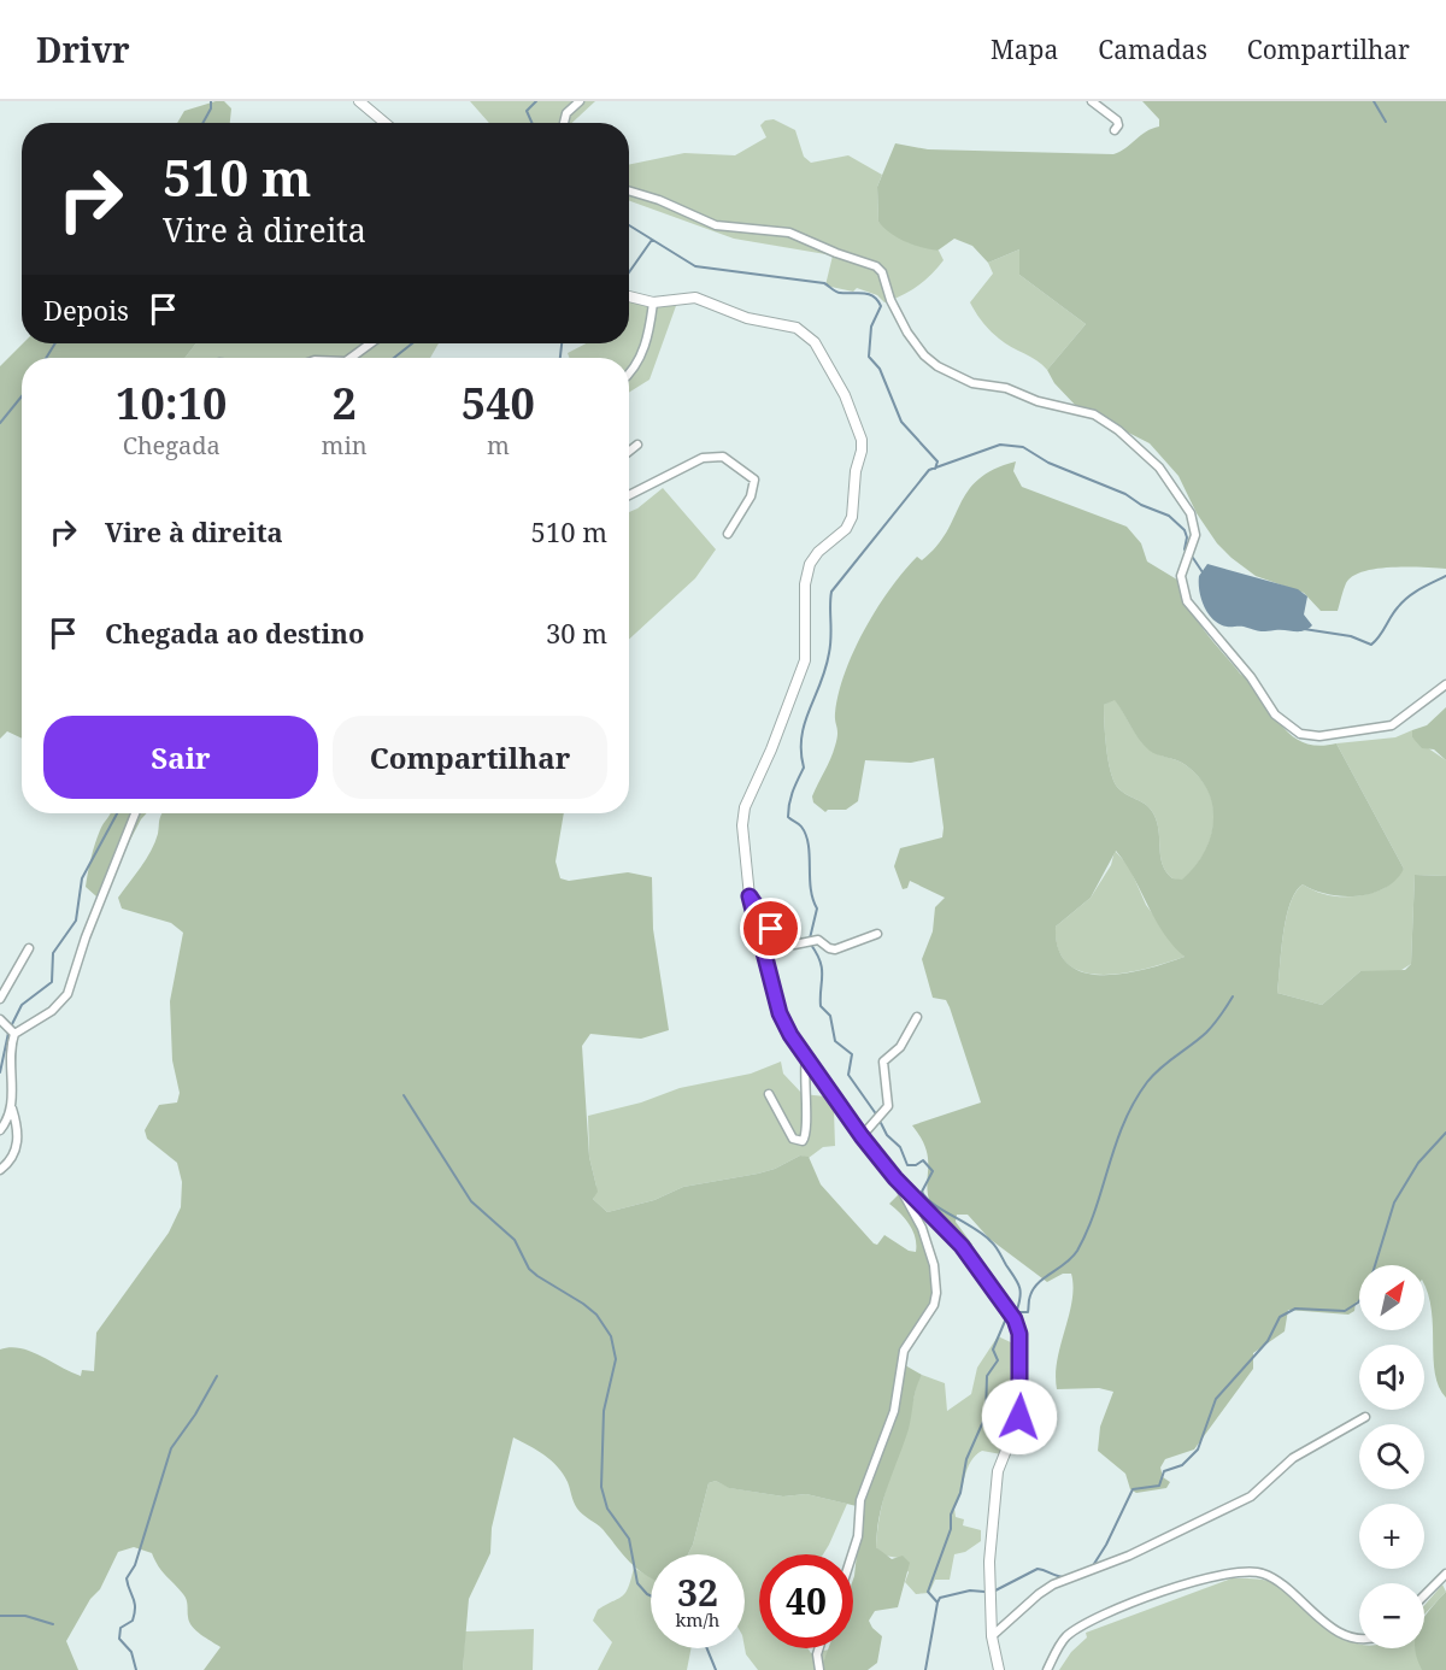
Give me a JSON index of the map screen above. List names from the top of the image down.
{
  "north": "top right",
  "page": {
    "header": "Drivr",
    "nav": ["Mapa", "Camadas", "Compartilhar"],
    "turn": ["510 m", "Vire à direita"],
    "then": "Depois",
    "eta": [
      "10:10",
      "Chegada",
      "2",
      "min",
      "540",
      "m"
    ],
    "list": [
      {
        "name": "Vire à direita",
        "value": "510 m"
      },
      {
        "name": "Chegada ao destino",
        "value": "30 m"
      }
    ],
    "buttons": ["Sair", "Compartilhar"],
    "map_buttons": ["+", "−"],
    "speed": "32 km/h",
    "limit": "40"
  }
}
